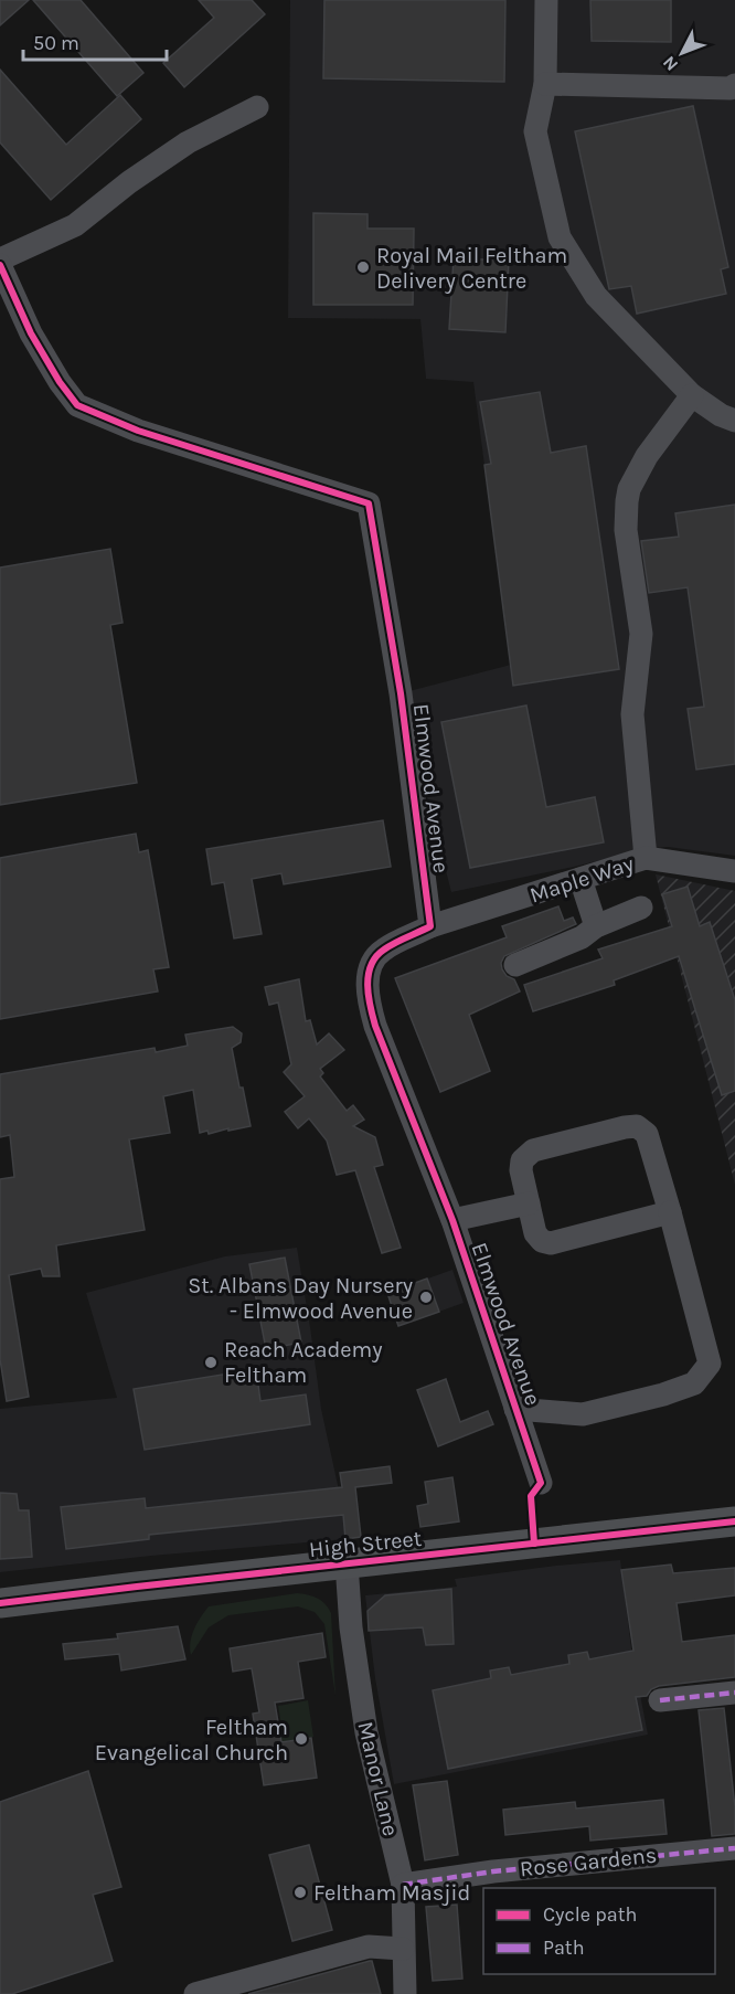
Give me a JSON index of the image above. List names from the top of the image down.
{
  "streets": {
    "main road": ["High Street"],
    "street": [
      "Elmwood Avenue",
      "Maple Way",
      "Manor Lane",
      "Rose Gardens"
    ]
  },
  "crossings": [
    ["Elmwood Avenue", "Maple Way"],
    ["High Street", "Manor Lane"],
    ["Manor Lane", "Rose Gardens"]
  ],
  "places": [
    "Royal Mail Feltham Delivery Centre",
    "St. Albans Day Nursery - Elmwood Avenue",
    "Reach Academy Feltham",
    "Feltham Evangelical Church",
    "Feltham Masjid"
  ],
  "legend": ["Cycle path", "Path"],
  "scale_bar": "50 m",
  "north": "bottom left"
}
